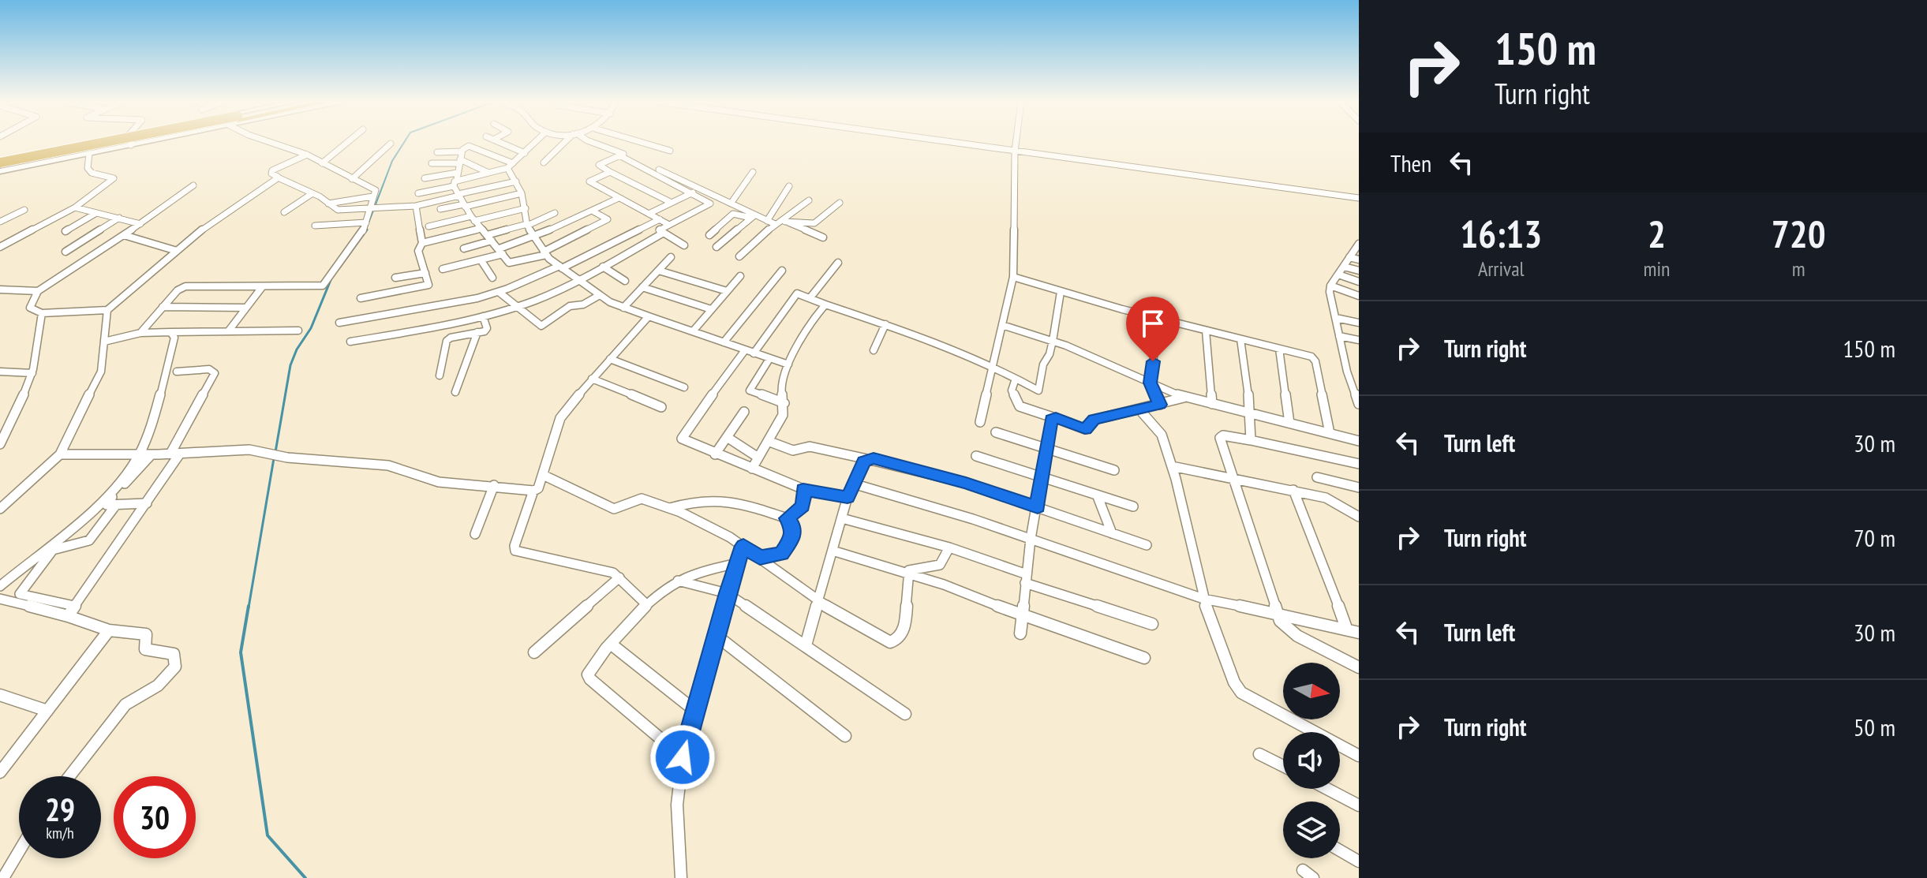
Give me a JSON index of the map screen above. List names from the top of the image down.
{
  "north": "right",
  "page": {
    "turn": ["150 m", "Turn right"],
    "then": "Then",
    "eta": [
      "16:13",
      "Arrival",
      "2",
      "min",
      "720",
      "m"
    ],
    "list": [
      {
        "name": "Turn right",
        "value": "150 m"
      },
      {
        "name": "Turn left",
        "value": "30 m"
      },
      {
        "name": "Turn right",
        "value": "70 m"
      },
      {
        "name": "Turn left",
        "value": "30 m"
      },
      {
        "name": "Turn right",
        "value": "50 m"
      }
    ],
    "speed": "29 km/h",
    "limit": "30"
  }
}
